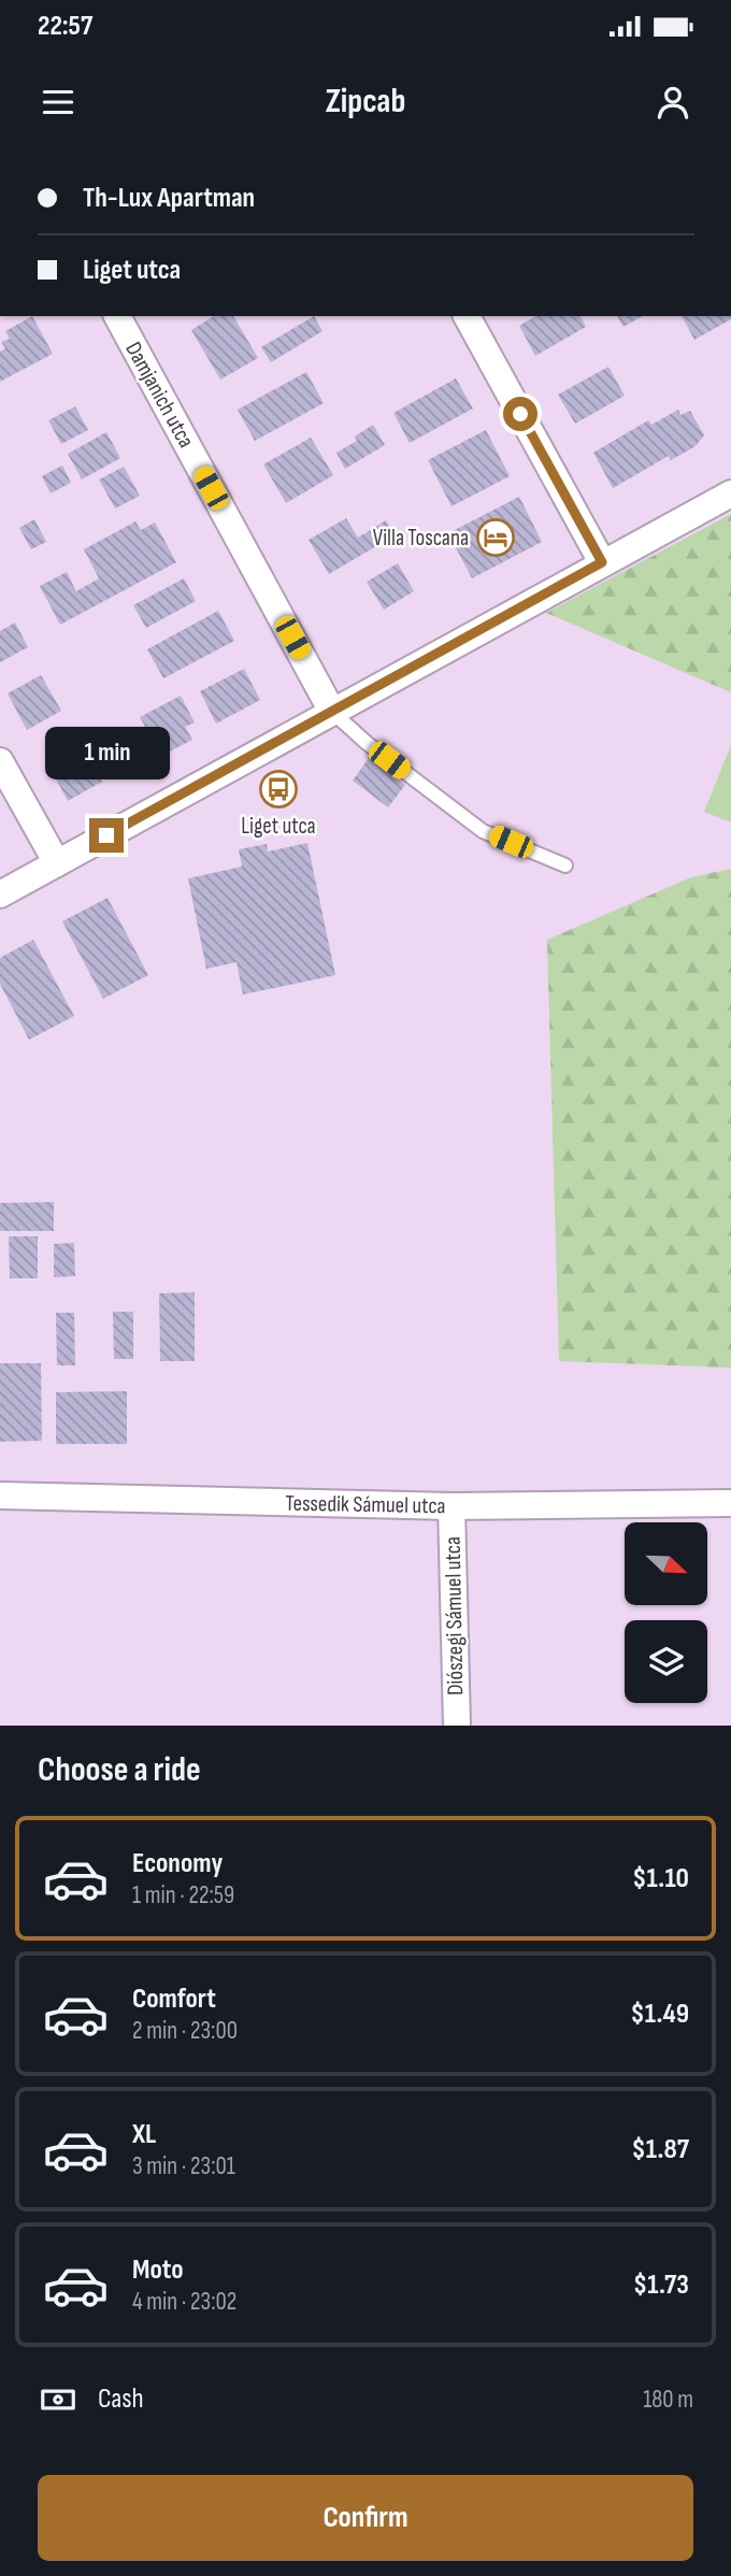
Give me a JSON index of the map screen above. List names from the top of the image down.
{
  "streets": {
    "street": ["Damjanich utca", "Tessedik Sámuel utca", "Diószegi Sámuel utca"]
  },
  "crossings": [
    ["Tessedik Sámuel utca", "Diószegi Sámuel utca"]
  ],
  "places": {
    "hotel": ["Villa Toscana"],
    "bus stop": ["Liget utca"]
  },
  "north": "bottom right",
  "page": {
    "status": "22:57",
    "header": "Zipcab",
    "banner": ["Th-Lux Apartman", "Liget utca"],
    "bubble": "1 min",
    "heading": "Choose a ride",
    "list": [
      {
        "name": "Economy",
        "note": "1 min · 22:59",
        "value": "$1.10"
      },
      {
        "name": "Comfort",
        "note": "2 min · 23:00",
        "value": "$1.49"
      },
      {
        "name": "XL",
        "note": "3 min · 23:01",
        "value": "$1.87"
      },
      {
        "name": "Moto",
        "note": "4 min · 23:02",
        "value": "$1.73"
      }
    ],
    "pay": ["Cash", "180 m"],
    "buttons": "Confirm"
  }
}
